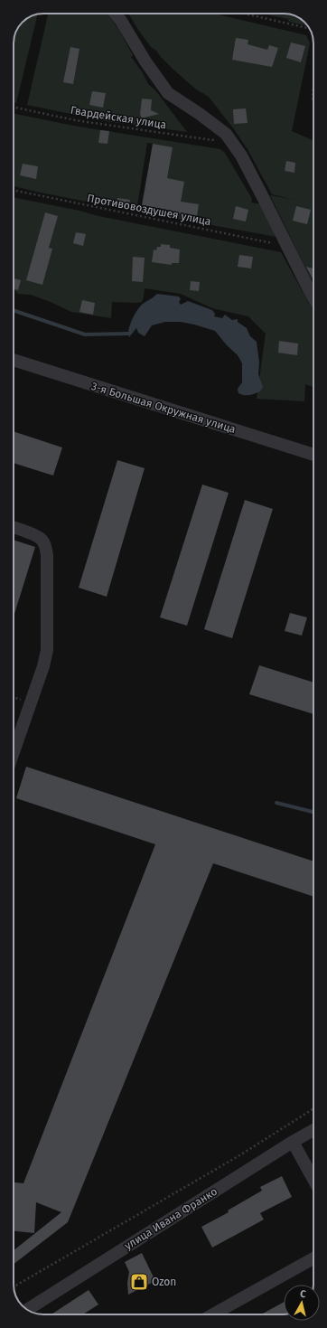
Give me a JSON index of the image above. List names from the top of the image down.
{
  "streets": {
    "street": ["3-я Большая Окружная улица", "улица Ивана Франко"],
    "path": ["Гвардейская улица", "Противовоздушея улица"]
  },
  "places": {
    "shop": ["Ozon"]
  },
  "north": "top"
}
